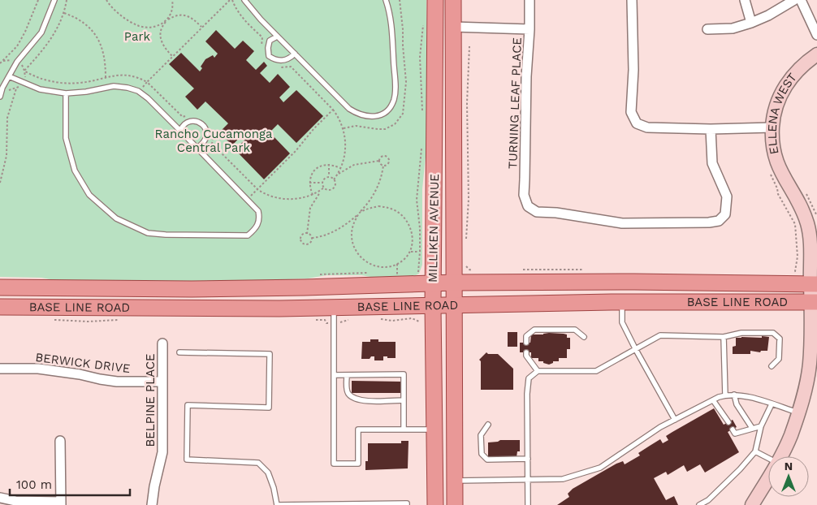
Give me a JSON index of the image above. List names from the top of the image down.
{
  "streets": {
    "main road": ["MILLIKEN AVENUE", "BASE LINE ROAD"],
    "street": [
      "TURNING LEAF PLACE",
      "ELLENA WEST",
      "BERWICK DRIVE",
      "BELPINE PLACE"
    ]
  },
  "crossings": [
    ["ELLENA WEST", "BASE LINE ROAD"],
    ["MILLIKEN AVENUE", "BASE LINE ROAD"],
    ["BERWICK DRIVE", "BELPINE PLACE"]
  ],
  "parks": ["Park", "Rancho Cucamonga Central Park"],
  "scale_bar": "100 m",
  "north": "top"
}
